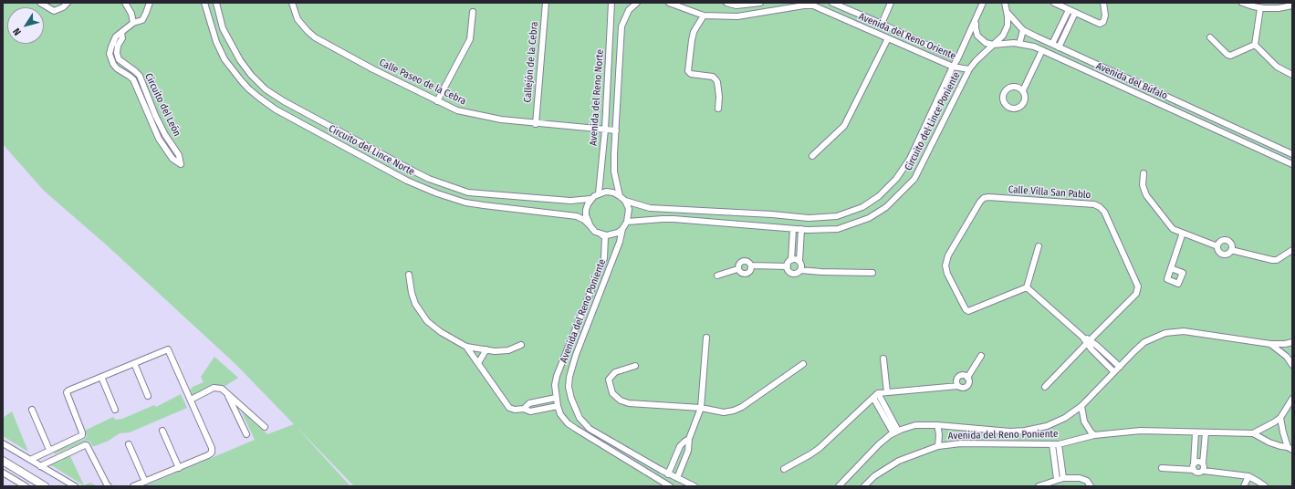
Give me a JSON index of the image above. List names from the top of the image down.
{
  "streets": {
    "street": [
      "Avenida del Reno Oriente",
      "Callejón de la Cebra",
      "Avenida del Búfalo",
      "Calle Paseo de la Cebra",
      "Avenida del Reno Norte",
      "Circuito del León",
      "Circuito del Lince Poniente",
      "Circuito del Lince Norte",
      "Calle Villa San Pablo",
      "Avenida del Reno Poniente"
    ]
  },
  "crossings": [
    ["Avenida del Reno Oriente", "Circuito del Lince Poniente"],
    ["Callejón de la Cebra", "Calle Paseo de la Cebra"],
    ["Avenida del Búfalo", "Circuito del Lince Poniente"],
    ["Calle Paseo de la Cebra", "Avenida del Reno Norte"],
    ["Avenida del Reno Norte", "Circuito del Lince Poniente"],
    ["Avenida del Reno Norte", "Circuito del Lince Norte"],
    ["Avenida del Reno Norte", "Avenida del Reno Poniente"],
    ["Circuito del Lince Poniente", "Circuito del Lince Norte"],
    ["Circuito del Lince Poniente", "Avenida del Reno Poniente"],
    ["Circuito del Lince Norte", "Avenida del Reno Poniente"]
  ],
  "north": "bottom left"
}
